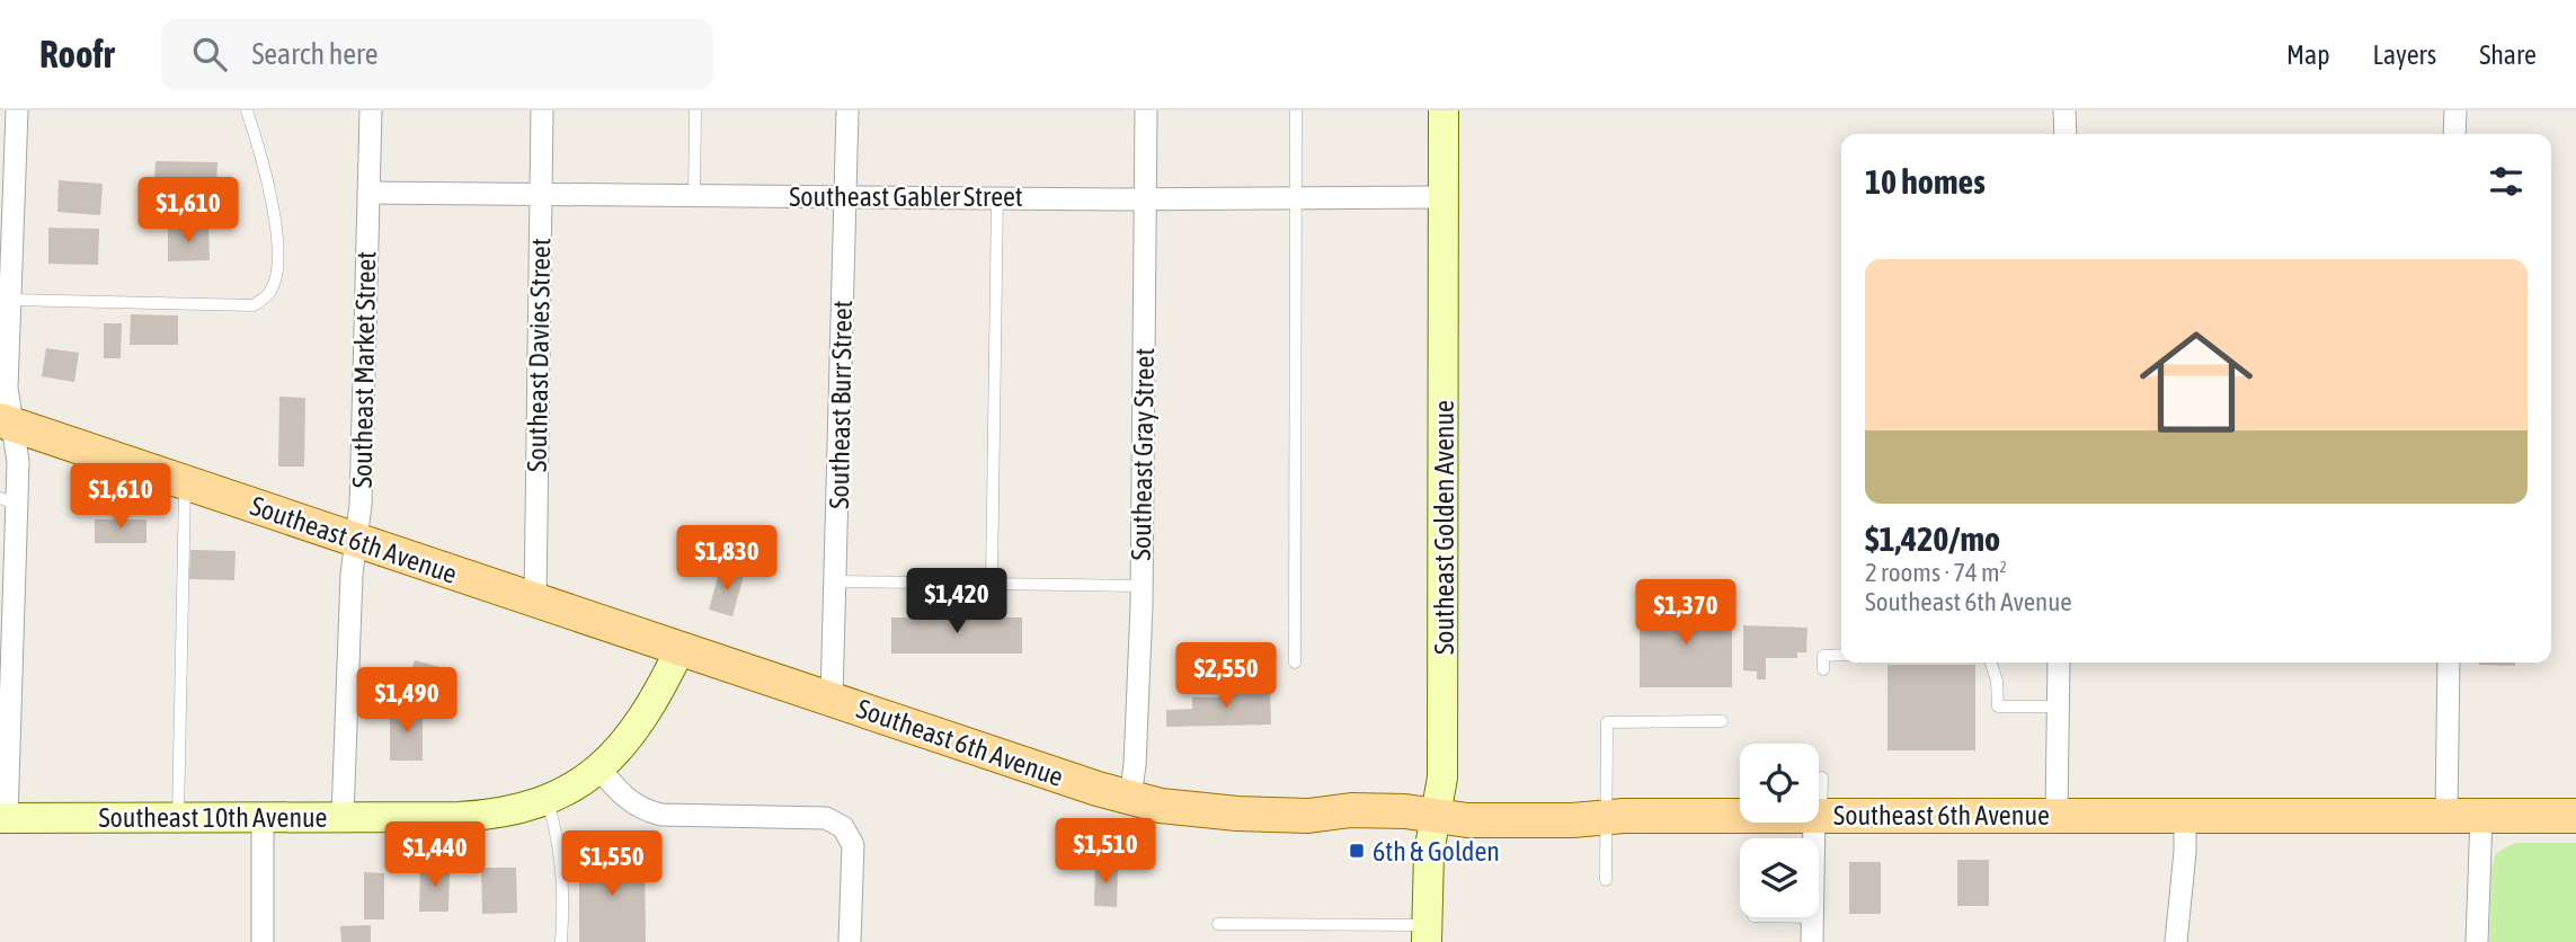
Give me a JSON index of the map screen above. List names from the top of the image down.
{
  "streets": {
    "main road": ["Southeast 6th Avenue"],
    "street": [
      "Southeast Gabler Street",
      "Southeast Davies Street",
      "Southeast Market Street",
      "Southeast Burr Street",
      "Southeast Gray Street",
      "Southeast Golden Avenue",
      "Southeast 10th Avenue"
    ]
  },
  "crossings": [
    ["Southeast Gabler Street", "Southeast Davies Street"],
    ["Southeast Gabler Street", "Southeast Market Street"],
    ["Southeast Gabler Street", "Southeast Burr Street"],
    ["Southeast Gabler Street", "Southeast Gray Street"],
    ["Southeast Gabler Street", "Southeast Golden Avenue"],
    ["Southeast Davies Street", "Southeast 6th Avenue"],
    ["Southeast Market Street", "Southeast 6th Avenue"],
    ["Southeast Market Street", "Southeast 10th Avenue"],
    ["Southeast Burr Street", "Southeast 6th Avenue"],
    ["Southeast Gray Street", "Southeast 6th Avenue"],
    ["Southeast Golden Avenue", "Southeast 6th Avenue"],
    ["Southeast 6th Avenue", "Southeast 10th Avenue"]
  ],
  "places": {
    "transit": ["6th & Golden"]
  },
  "page": {
    "header": "Roofr",
    "search": "Search here",
    "nav": ["Map", "Layers", "Share"],
    "heading": "10 homes",
    "price": [
      "$1,610",
      "$1,610",
      "$1,830",
      "$1,420",
      "$1,370",
      "$2,550",
      "$1,490",
      "$1,510",
      "$1,440",
      "$1,550"
    ],
    "list": [
      {
        "name": "$1,420/mo",
        "note": "2 rooms · 74 m² · Southeast 6th Avenue"
      }
    ]
  }
}
